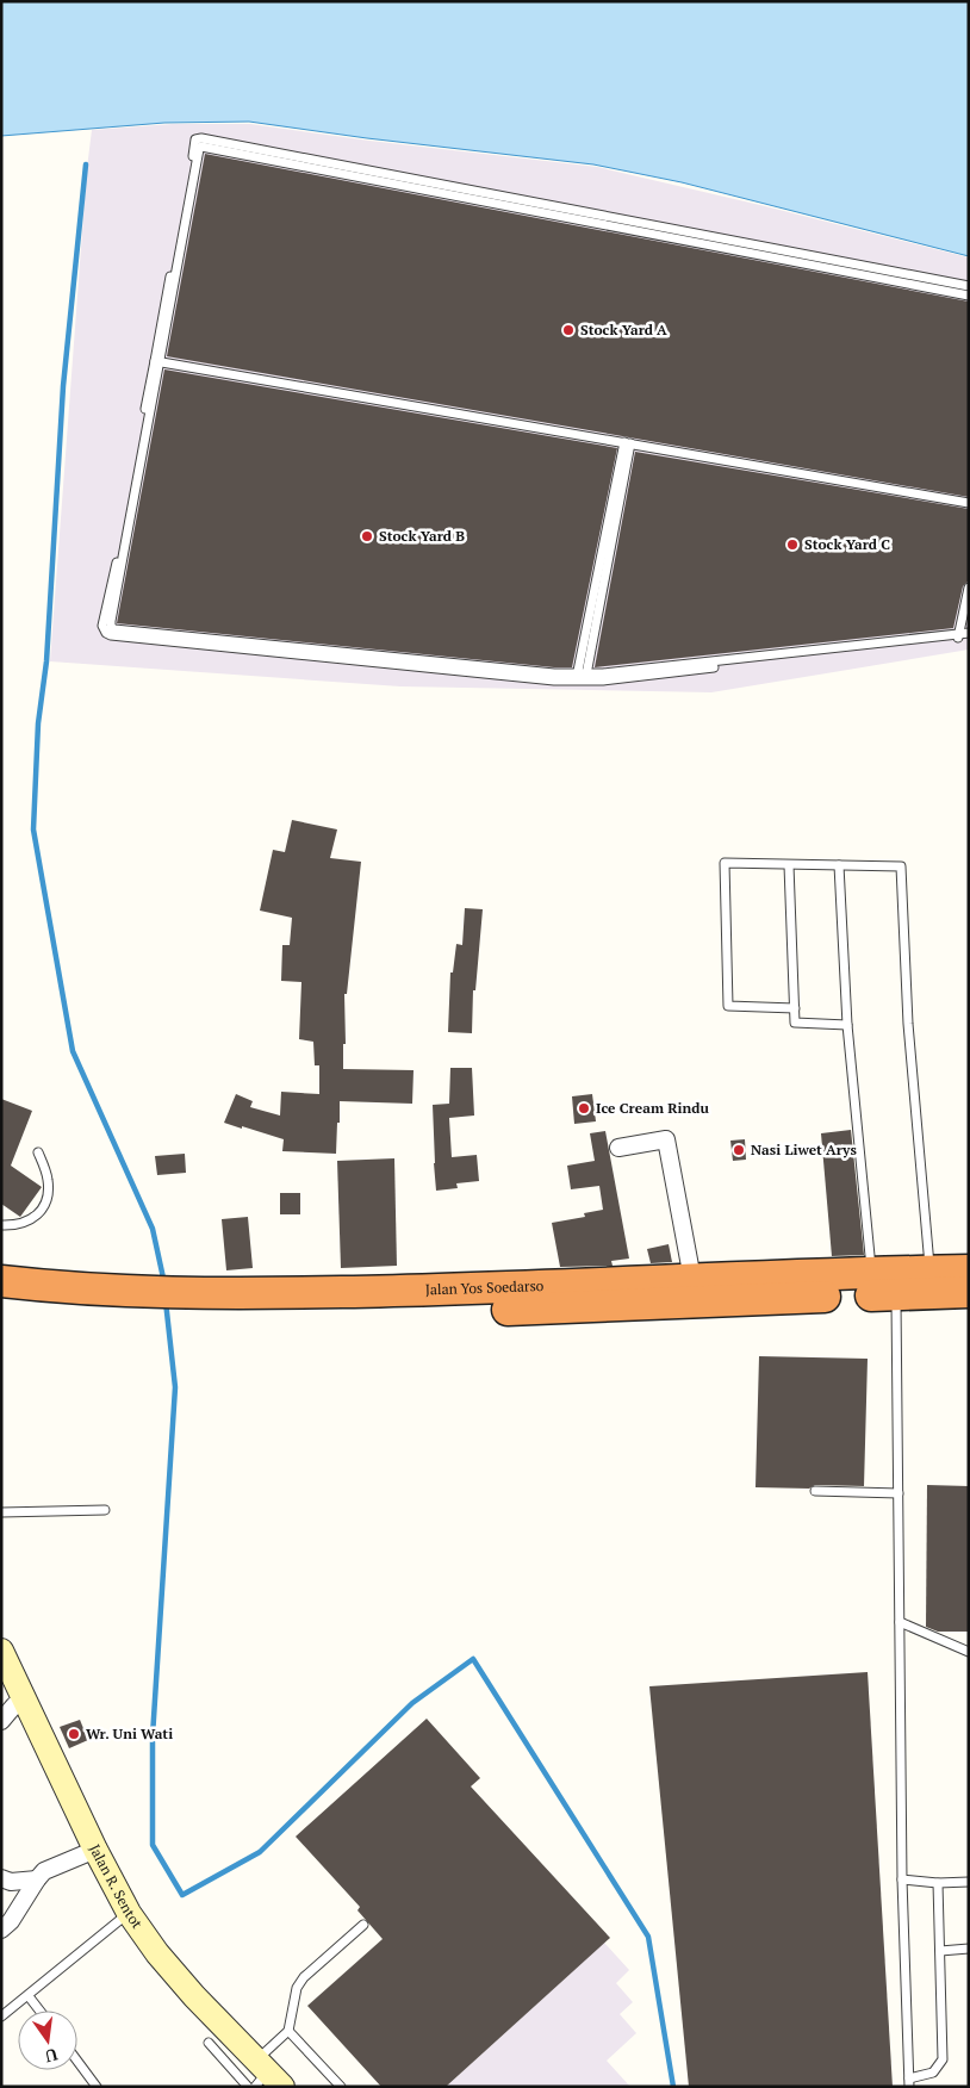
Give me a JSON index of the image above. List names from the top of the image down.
{
  "streets": {
    "highway": ["Jalan Yos Soedarso"],
    "street": ["Jalan R. Sentot"]
  },
  "places": [
    "Stock Yard A",
    "Stock Yard B",
    "Stock Yard C",
    "Ice Cream Rindu",
    "Nasi Liwet Arys",
    "Wr. Uni Wati"
  ],
  "north": "bottom"
}
